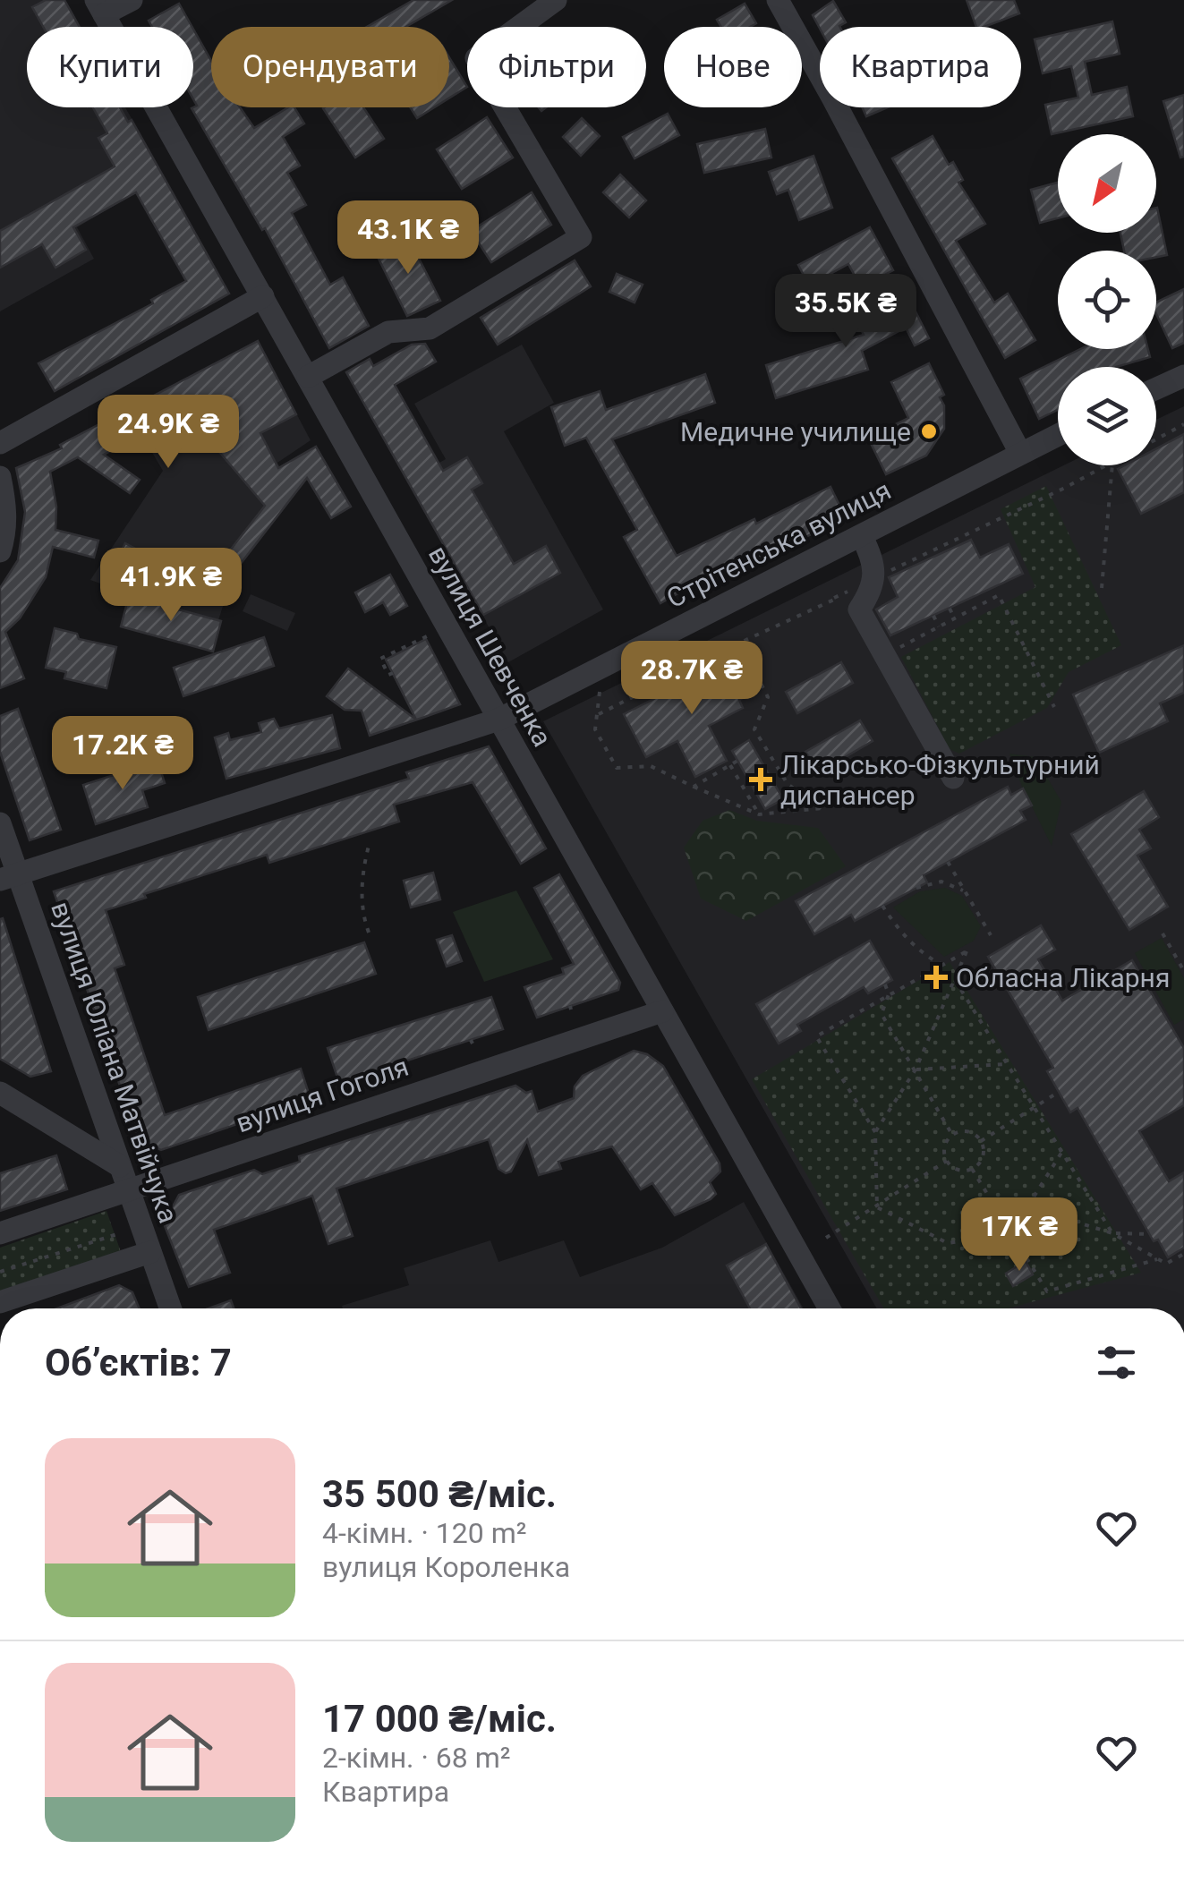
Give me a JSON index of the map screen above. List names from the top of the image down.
{
  "streets": {
    "street": [
      "Стрітенська вулиця",
      "вулиця Шевченка",
      "вулиця Юліана Матвійчука",
      "вулиця Гоголя"
    ]
  },
  "crossings": [
    ["Стрітенська вулиця", "вулиця Шевченка"],
    ["Стрітенська вулиця", "вулиця Юліана Матвійчука"],
    ["вулиця Шевченка", "вулиця Гоголя"],
    ["вулиця Юліана Матвійчука", "вулиця Гоголя"]
  ],
  "places": {
    "other": ["Медичне училище"],
    "health": ["Лікарсько-Фізкультурний диспансер", "Обласна Лікарня"]
  },
  "north": "bottom left",
  "page": {
    "chip": [
      "Купити",
      "Орендувати",
      "Фільтри",
      "Нове",
      "Квартира"
    ],
    "price": [
      "43.1K ₴",
      "35.5K ₴",
      "24.9K ₴",
      "41.9K ₴",
      "28.7K ₴",
      "17.2K ₴",
      "17K ₴"
    ],
    "heading": "Об’єктів: 7",
    "list": [
      {
        "name": "35 500 ₴/міс.",
        "note": "4-кімн. · 120 m² · вулиця Короленка"
      },
      {
        "name": "17 000 ₴/міс.",
        "note": "2-кімн. · 68 m² · Квартира"
      }
    ]
  }
}
